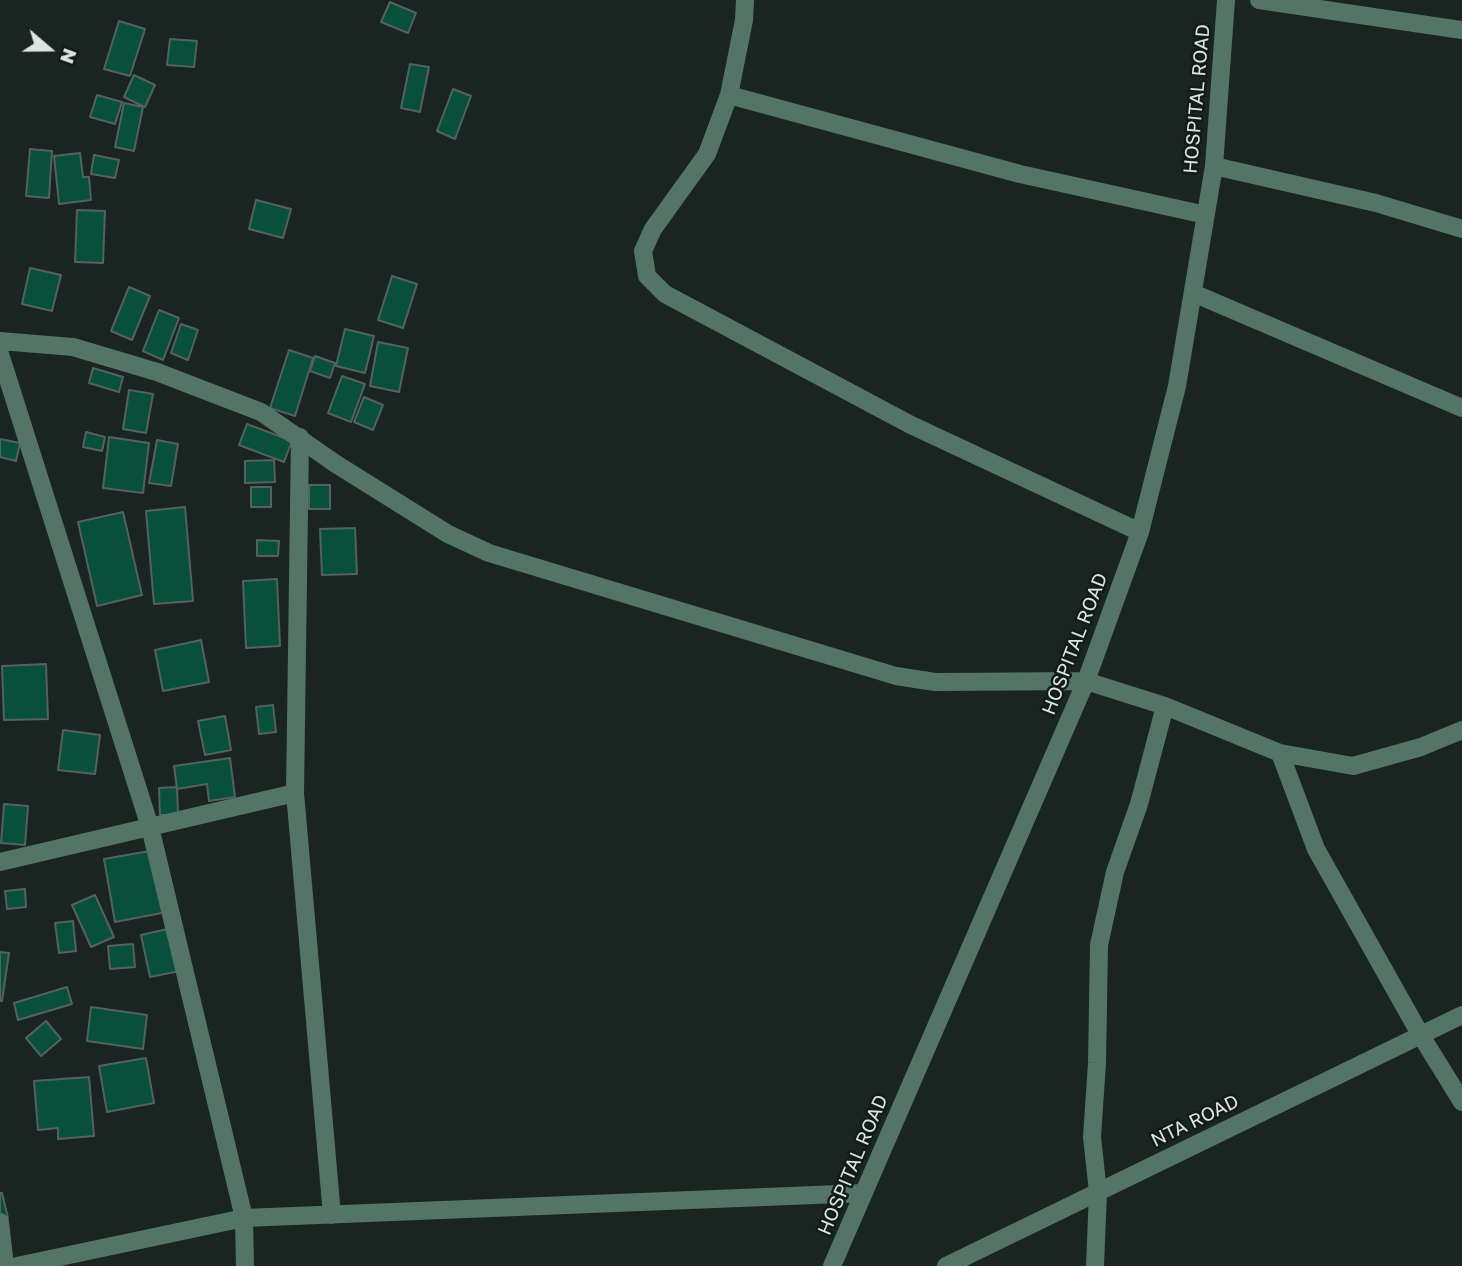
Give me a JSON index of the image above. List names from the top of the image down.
{
  "streets": {
    "street": ["HOSPITAL ROAD", "NTA ROAD"]
  },
  "north": "right"
}
